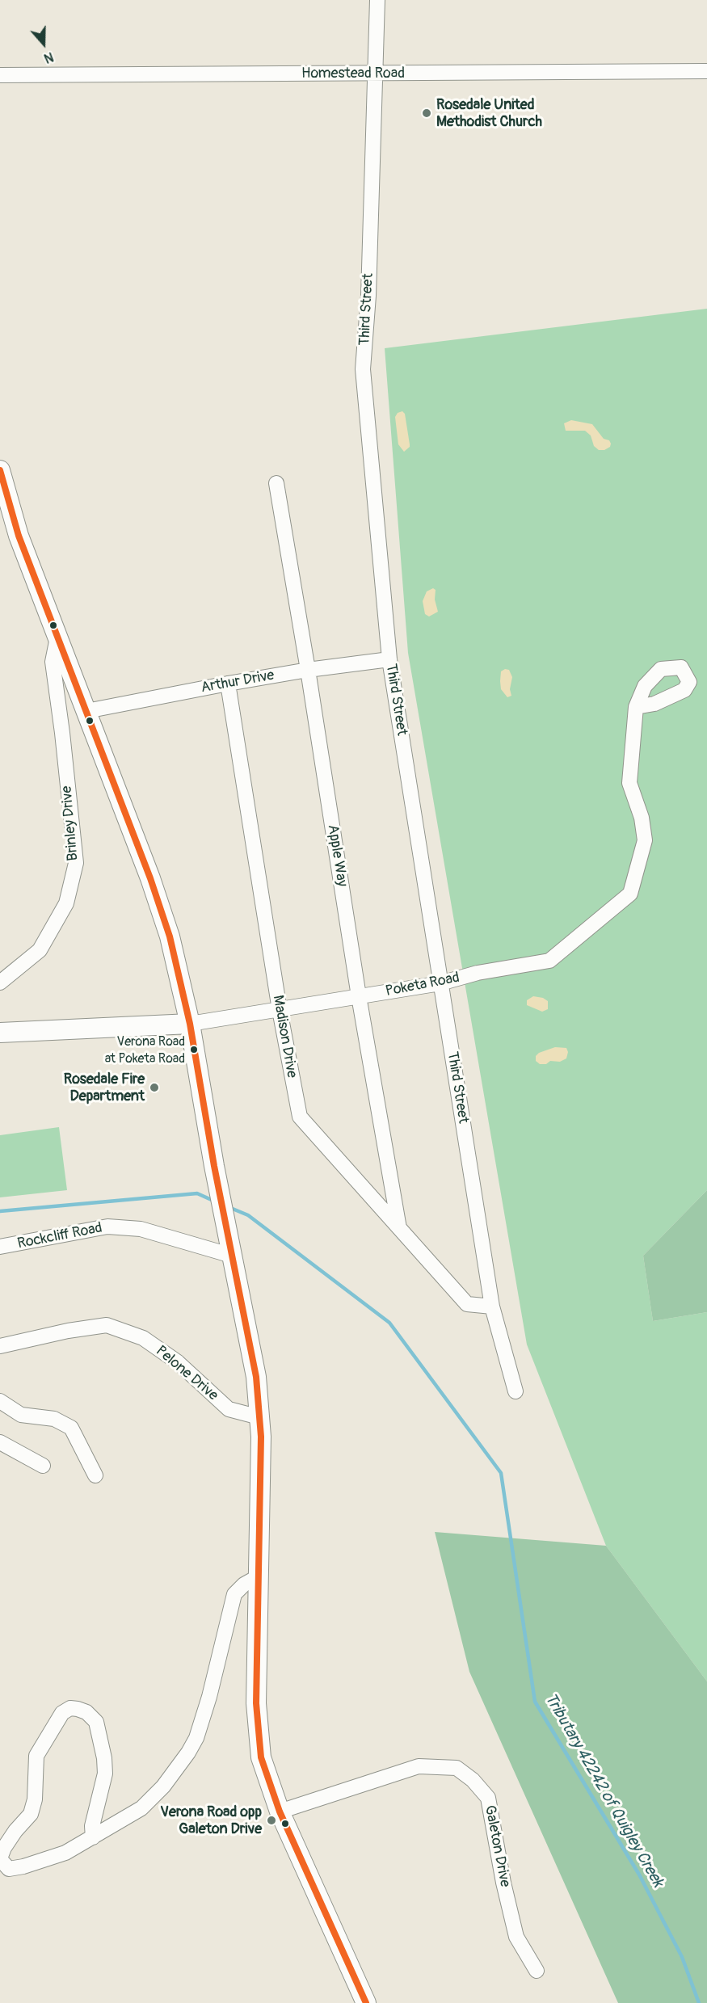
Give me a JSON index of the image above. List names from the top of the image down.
{
  "streets": {
    "street": [
      "Homestead Road",
      "Third Street",
      "Arthur Drive",
      "Brinley Drive",
      "Apple Way",
      "Poketa Road",
      "Madison Drive",
      "Rockcliff Road",
      "Pelone Drive",
      "Galeton Drive"
    ]
  },
  "crossings": [
    ["Homestead Road", "Third Street"],
    ["Third Street", "Arthur Drive"],
    ["Third Street", "Poketa Road"],
    ["Third Street", "Madison Drive"],
    ["Arthur Drive", "Apple Way"],
    ["Arthur Drive", "Madison Drive"],
    ["Apple Way", "Poketa Road"],
    ["Apple Way", "Madison Drive"],
    ["Poketa Road", "Madison Drive"]
  ],
  "water": ["Tributary 42242 of Quigley Creek"],
  "places": [
    "Rosedale United Methodist Church",
    "Verona Road at Poketa Road",
    "Rosedale Fire Department",
    "Verona Road opp Galeton Drive"
  ],
  "north": "bottom"
}
